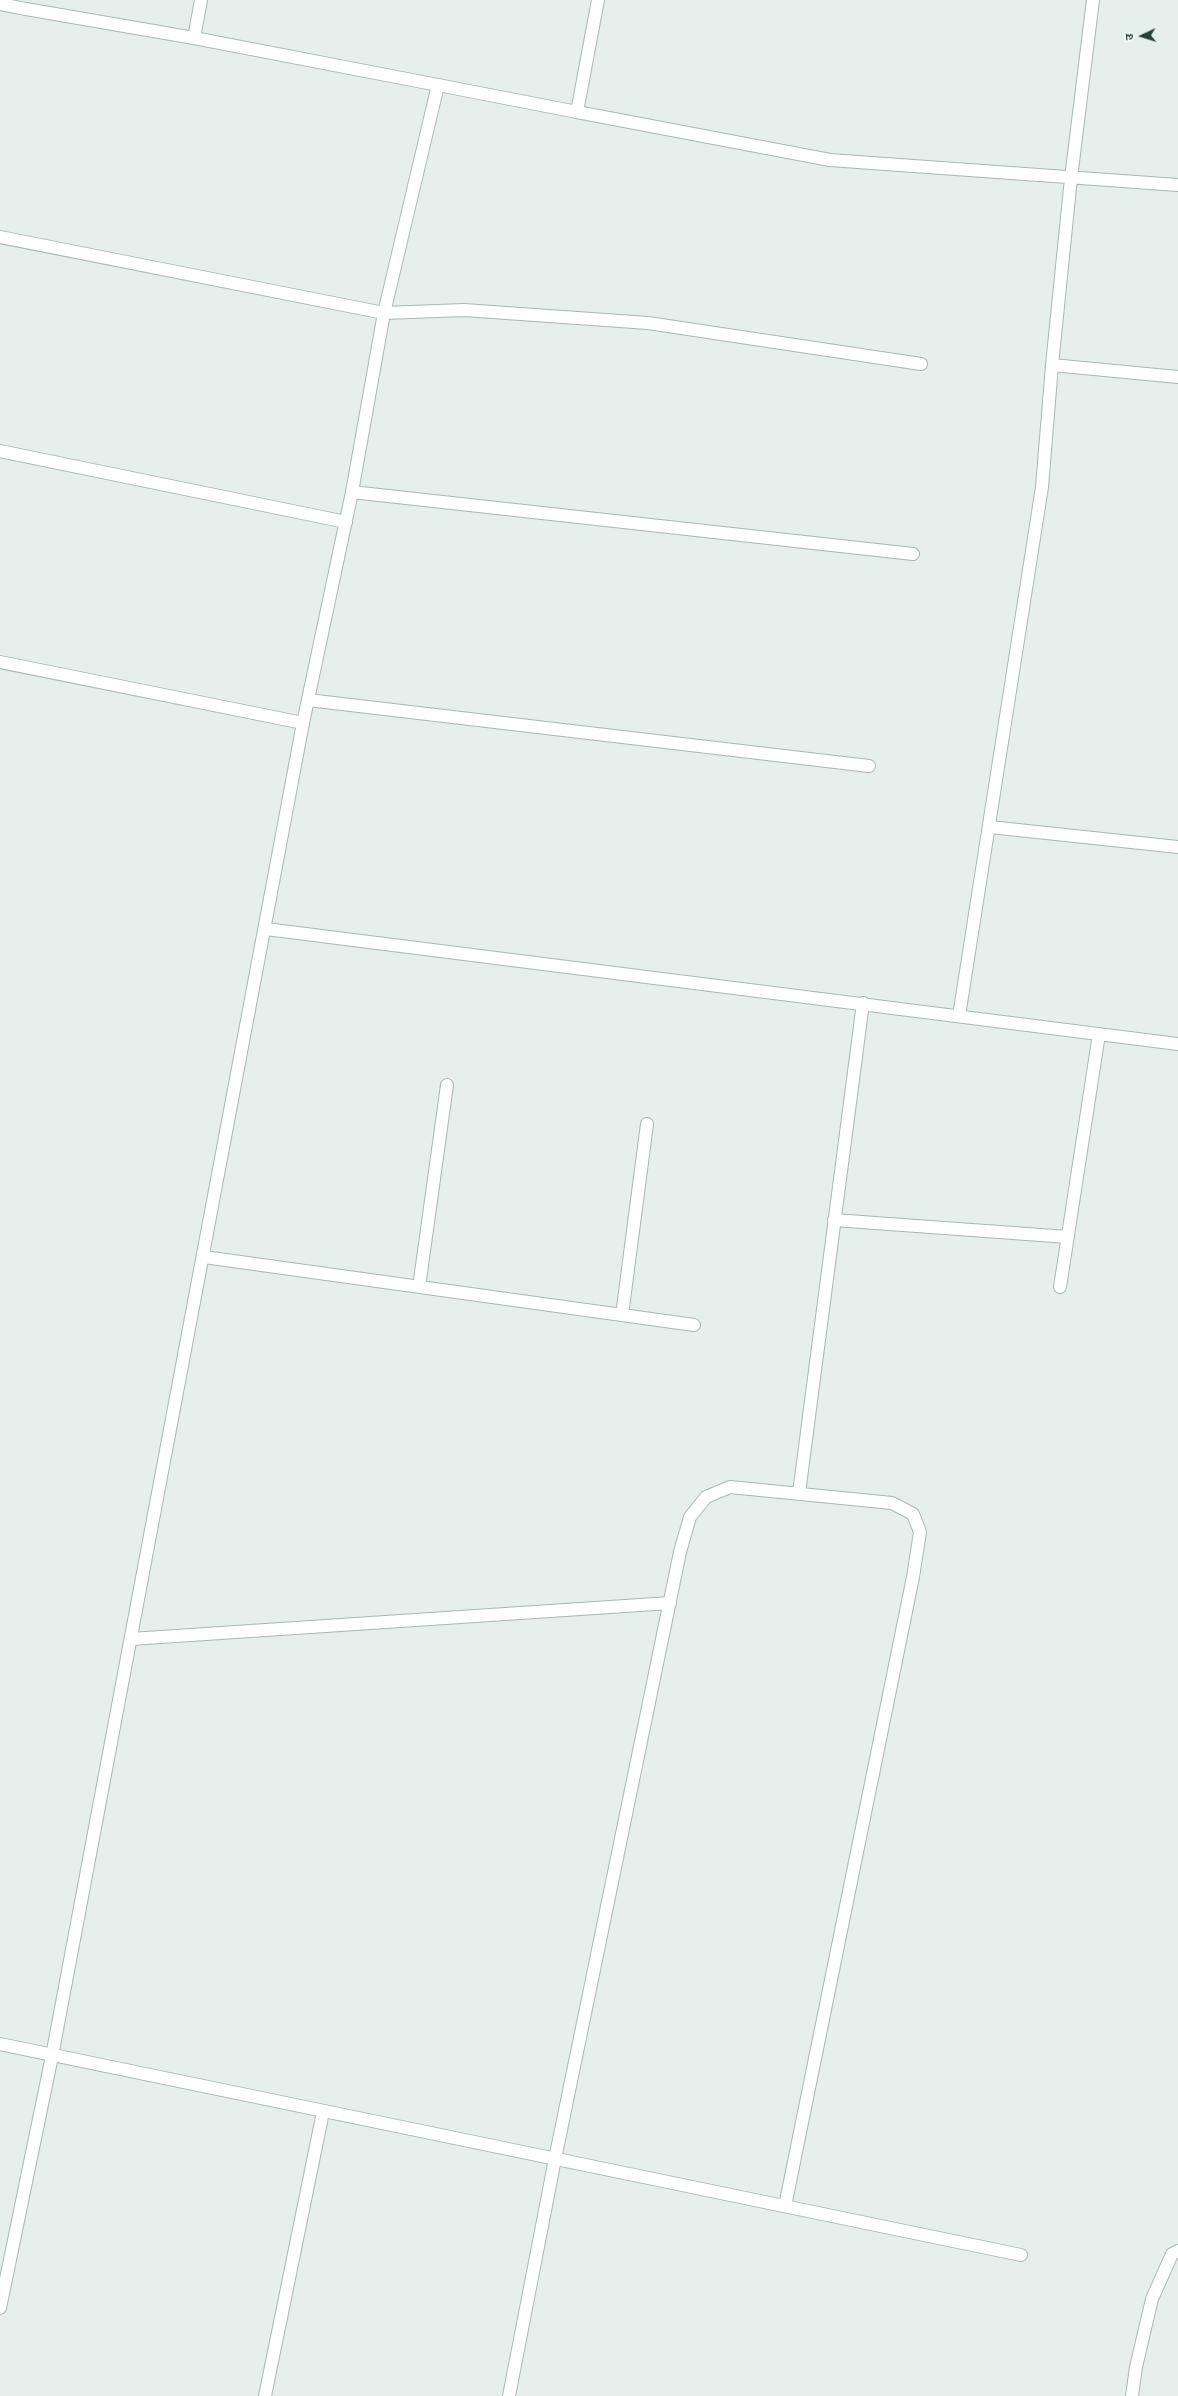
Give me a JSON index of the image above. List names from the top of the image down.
{
  "north": "left"
}
